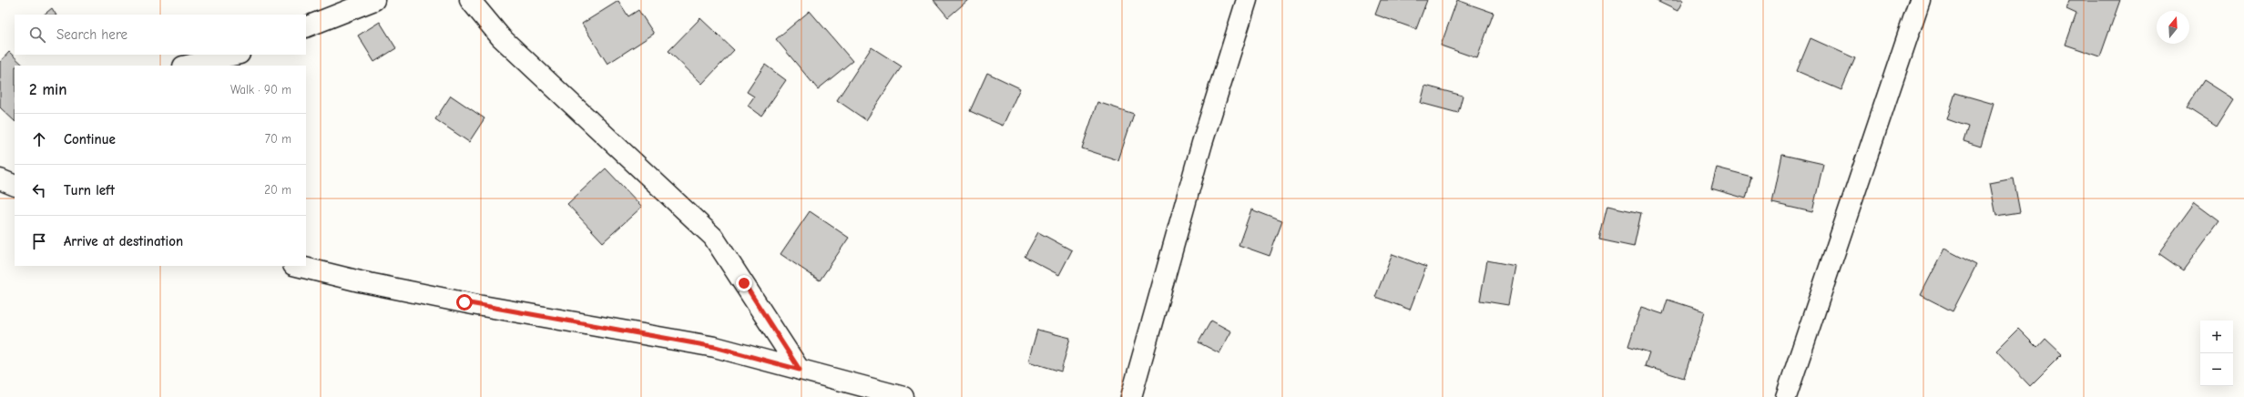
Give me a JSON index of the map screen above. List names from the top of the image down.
{
  "north": "top",
  "page": {
    "search": "Search here",
    "heading": ["2 min", "Walk · 90 m"],
    "list": [
      ["Continue", "70 m"],
      ["Turn left", "20 m"],
      "Arrive at destination"
    ],
    "map_buttons": ["+", "−"]
  }
}
